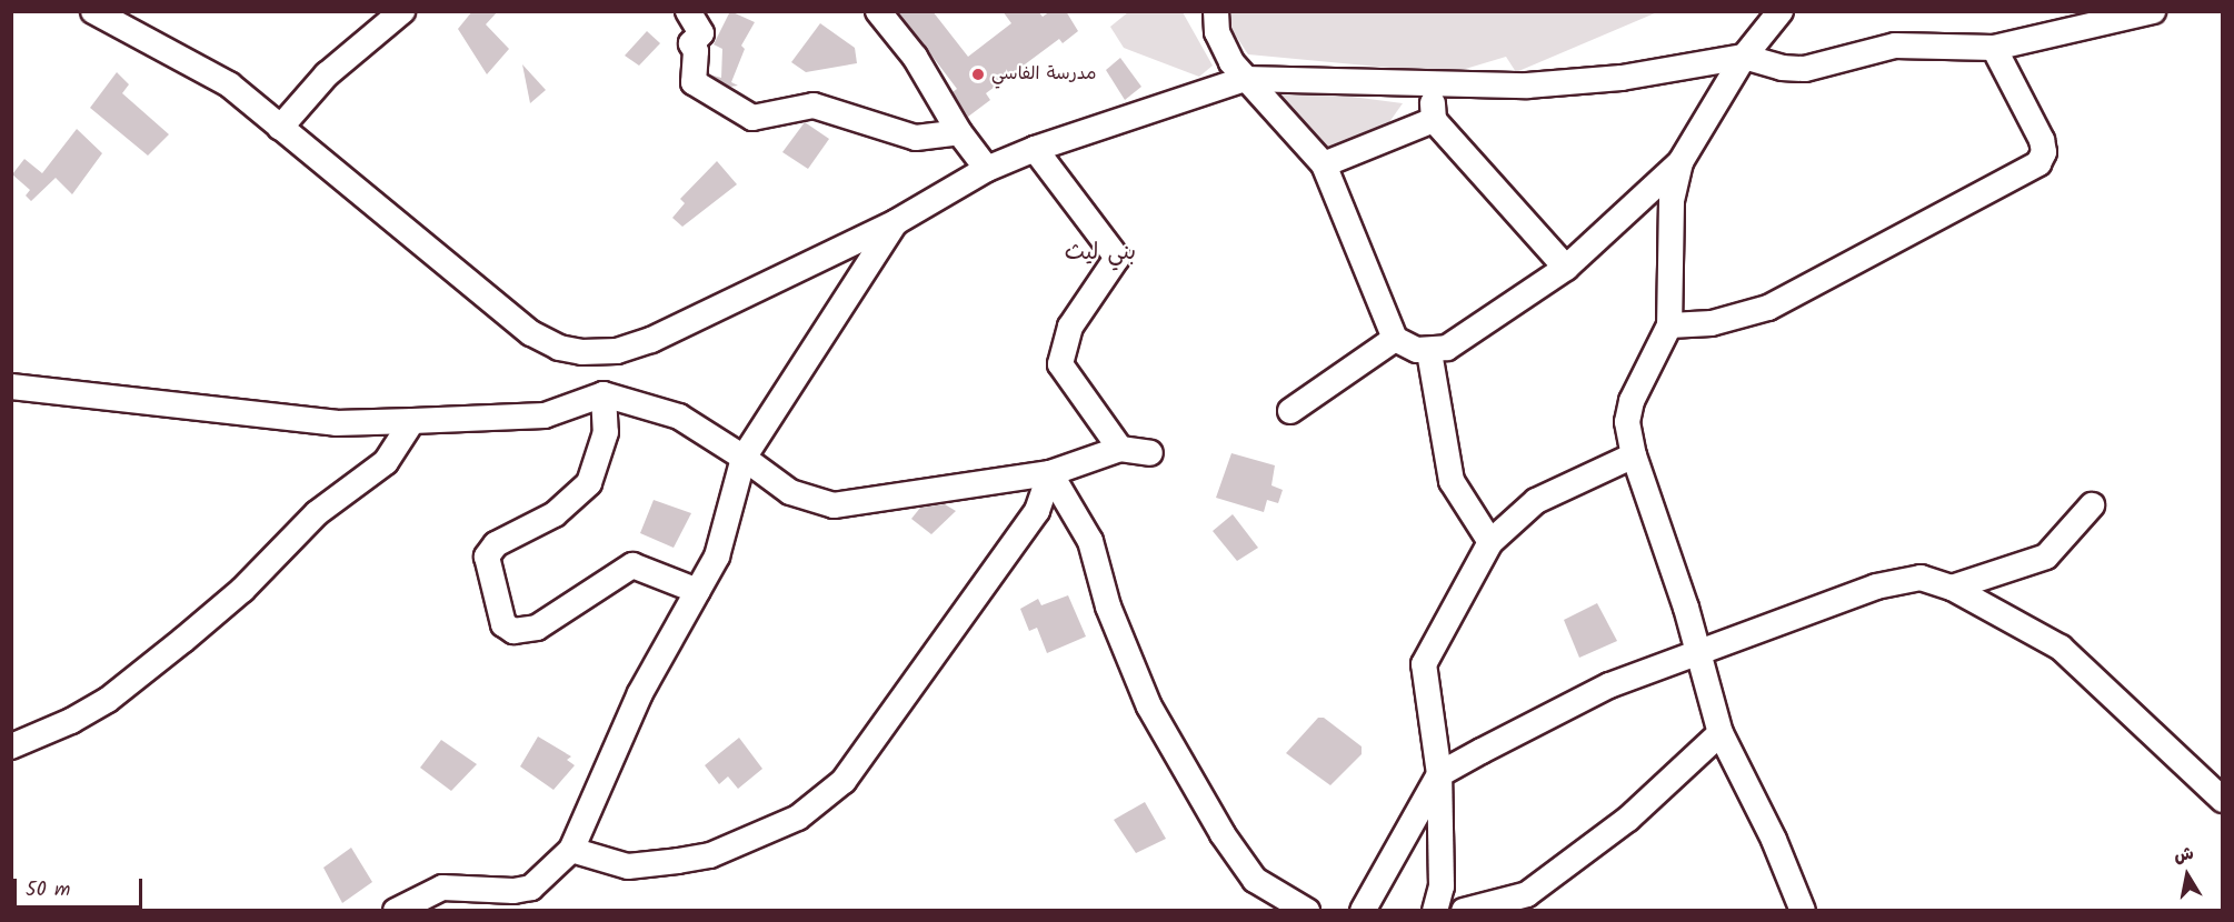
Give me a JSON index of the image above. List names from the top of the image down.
{
  "districts": ["بني ليث"],
  "places": ["مدرسة الفاسي"],
  "scale_bar": "50 m",
  "north": "top"
}
